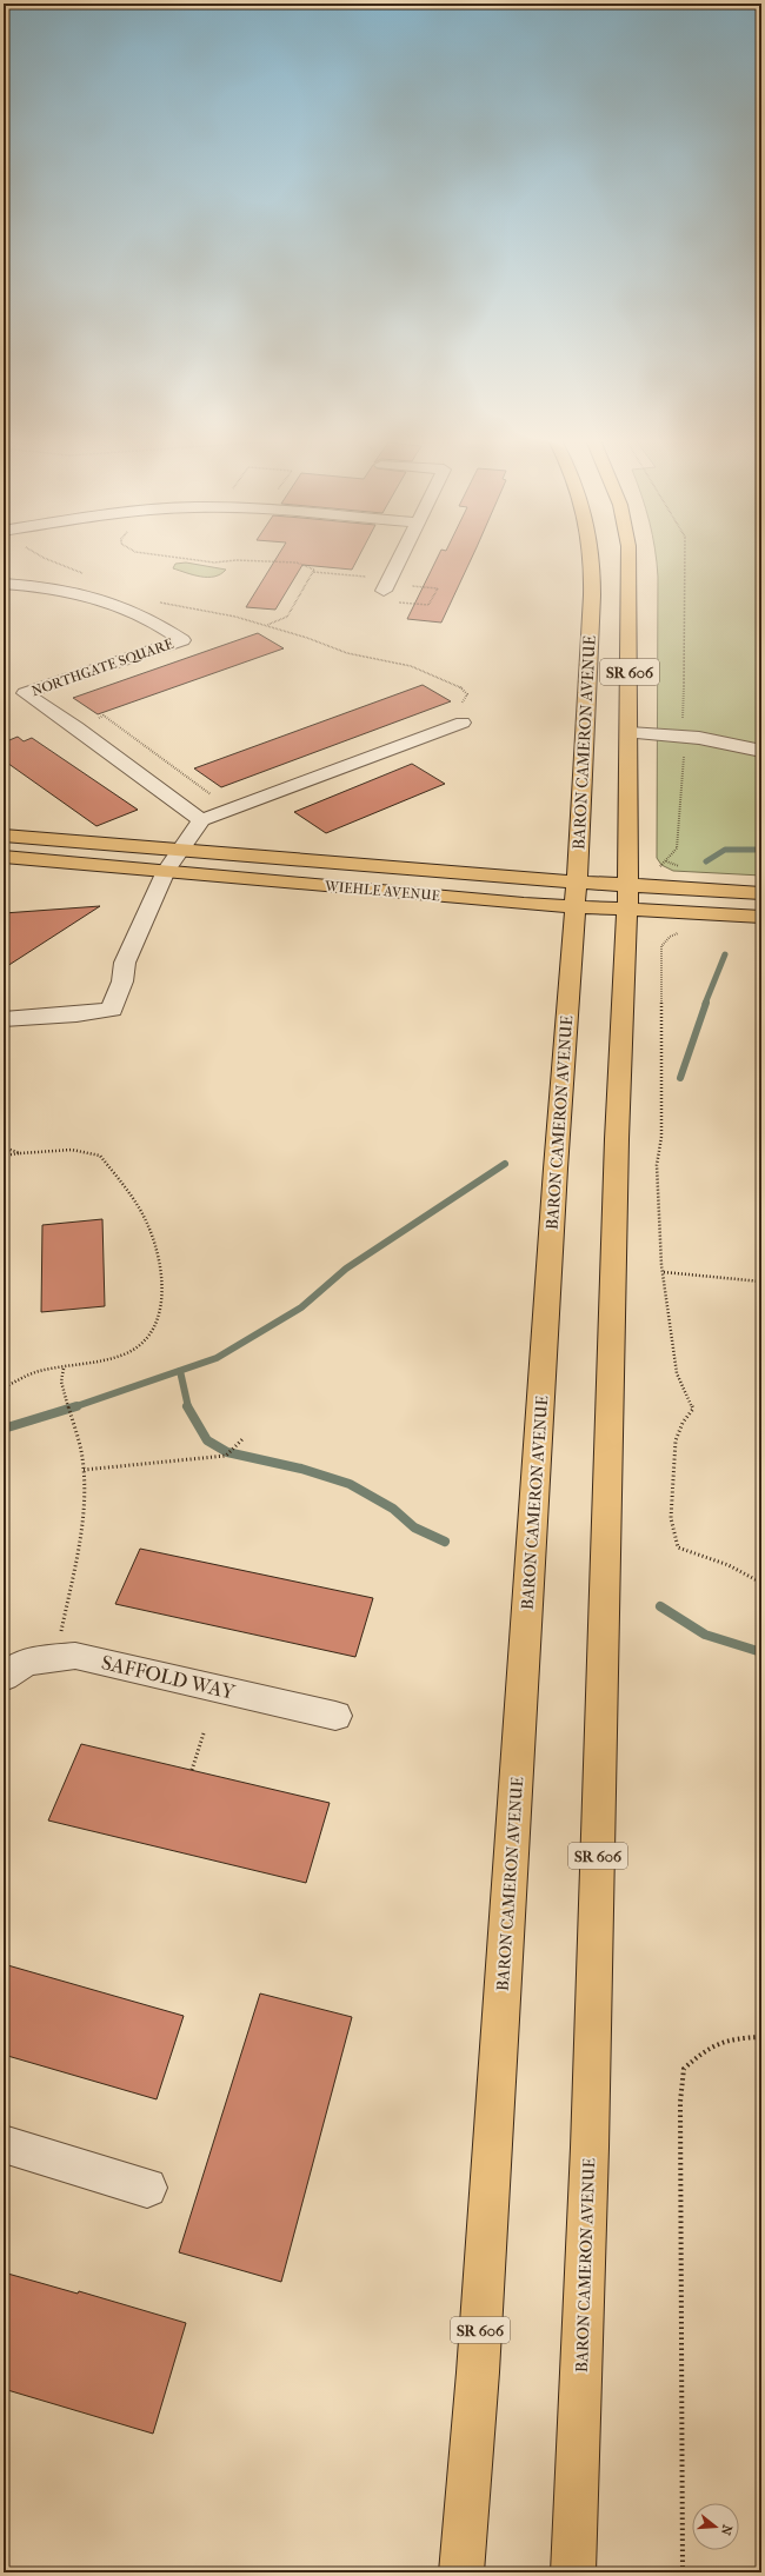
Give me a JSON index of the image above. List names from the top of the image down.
{
  "streets": {
    "main road": ["SR 606", "BARON CAMERON AVENUE", "WIEHLE AVENUE"],
    "street": ["NORTHGATE SQUARE", "SAFFOLD WAY"]
  },
  "crossings": [
    ["BARON CAMERON AVENUE", "WIEHLE AVENUE"]
  ],
  "north": "right"
}
